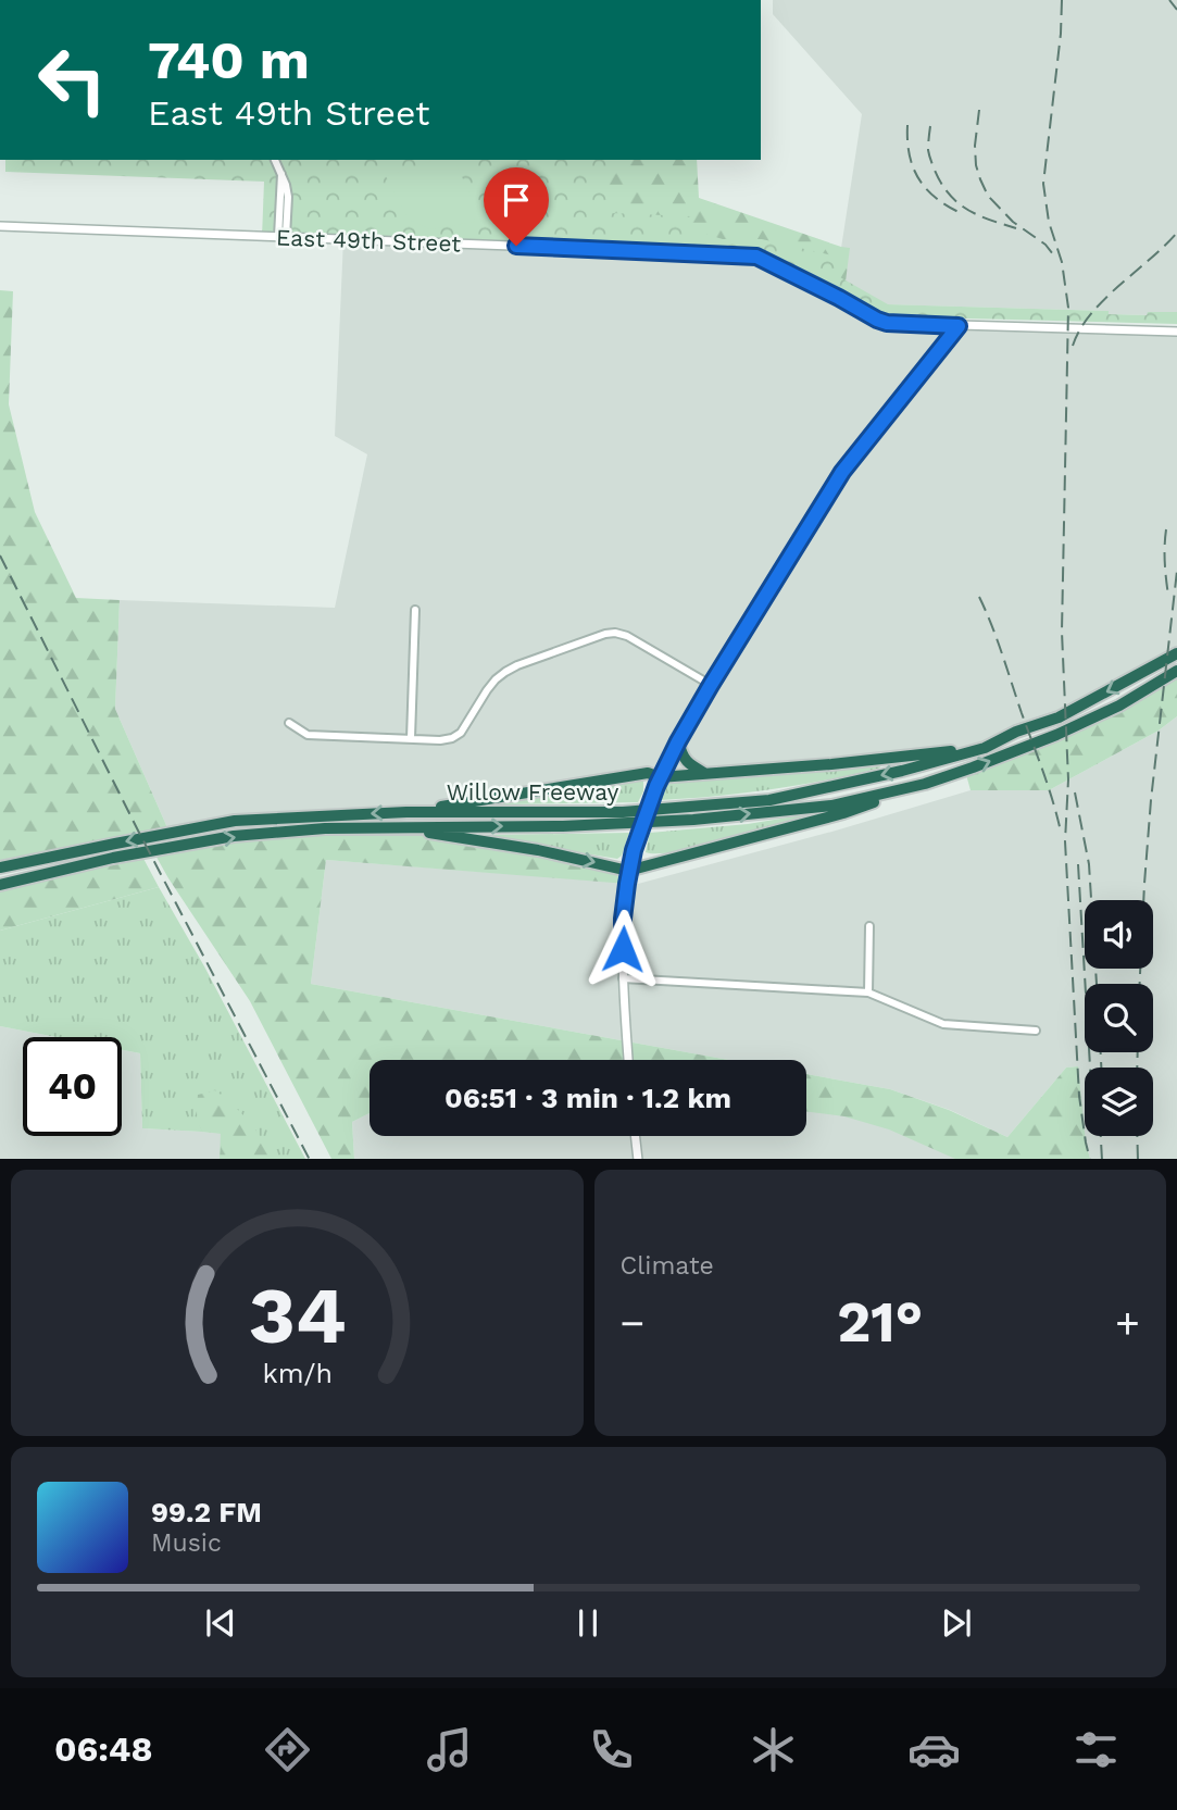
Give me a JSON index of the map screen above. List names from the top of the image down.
{
  "streets": {
    "highway": ["Willow Freeway"],
    "street": ["East 49th Street"]
  },
  "page": {
    "turn": ["740 m", "East 49th Street"],
    "limit": "40",
    "trip": "06:51 · 3 min · 1.2 km",
    "tile": "Climate",
    "heat": ["−", "21°", "+"],
    "song": ["99.2 FM", "Music"],
    "tabs": "06:48",
    "gauge": ["34", "km/h"]
  }
}
